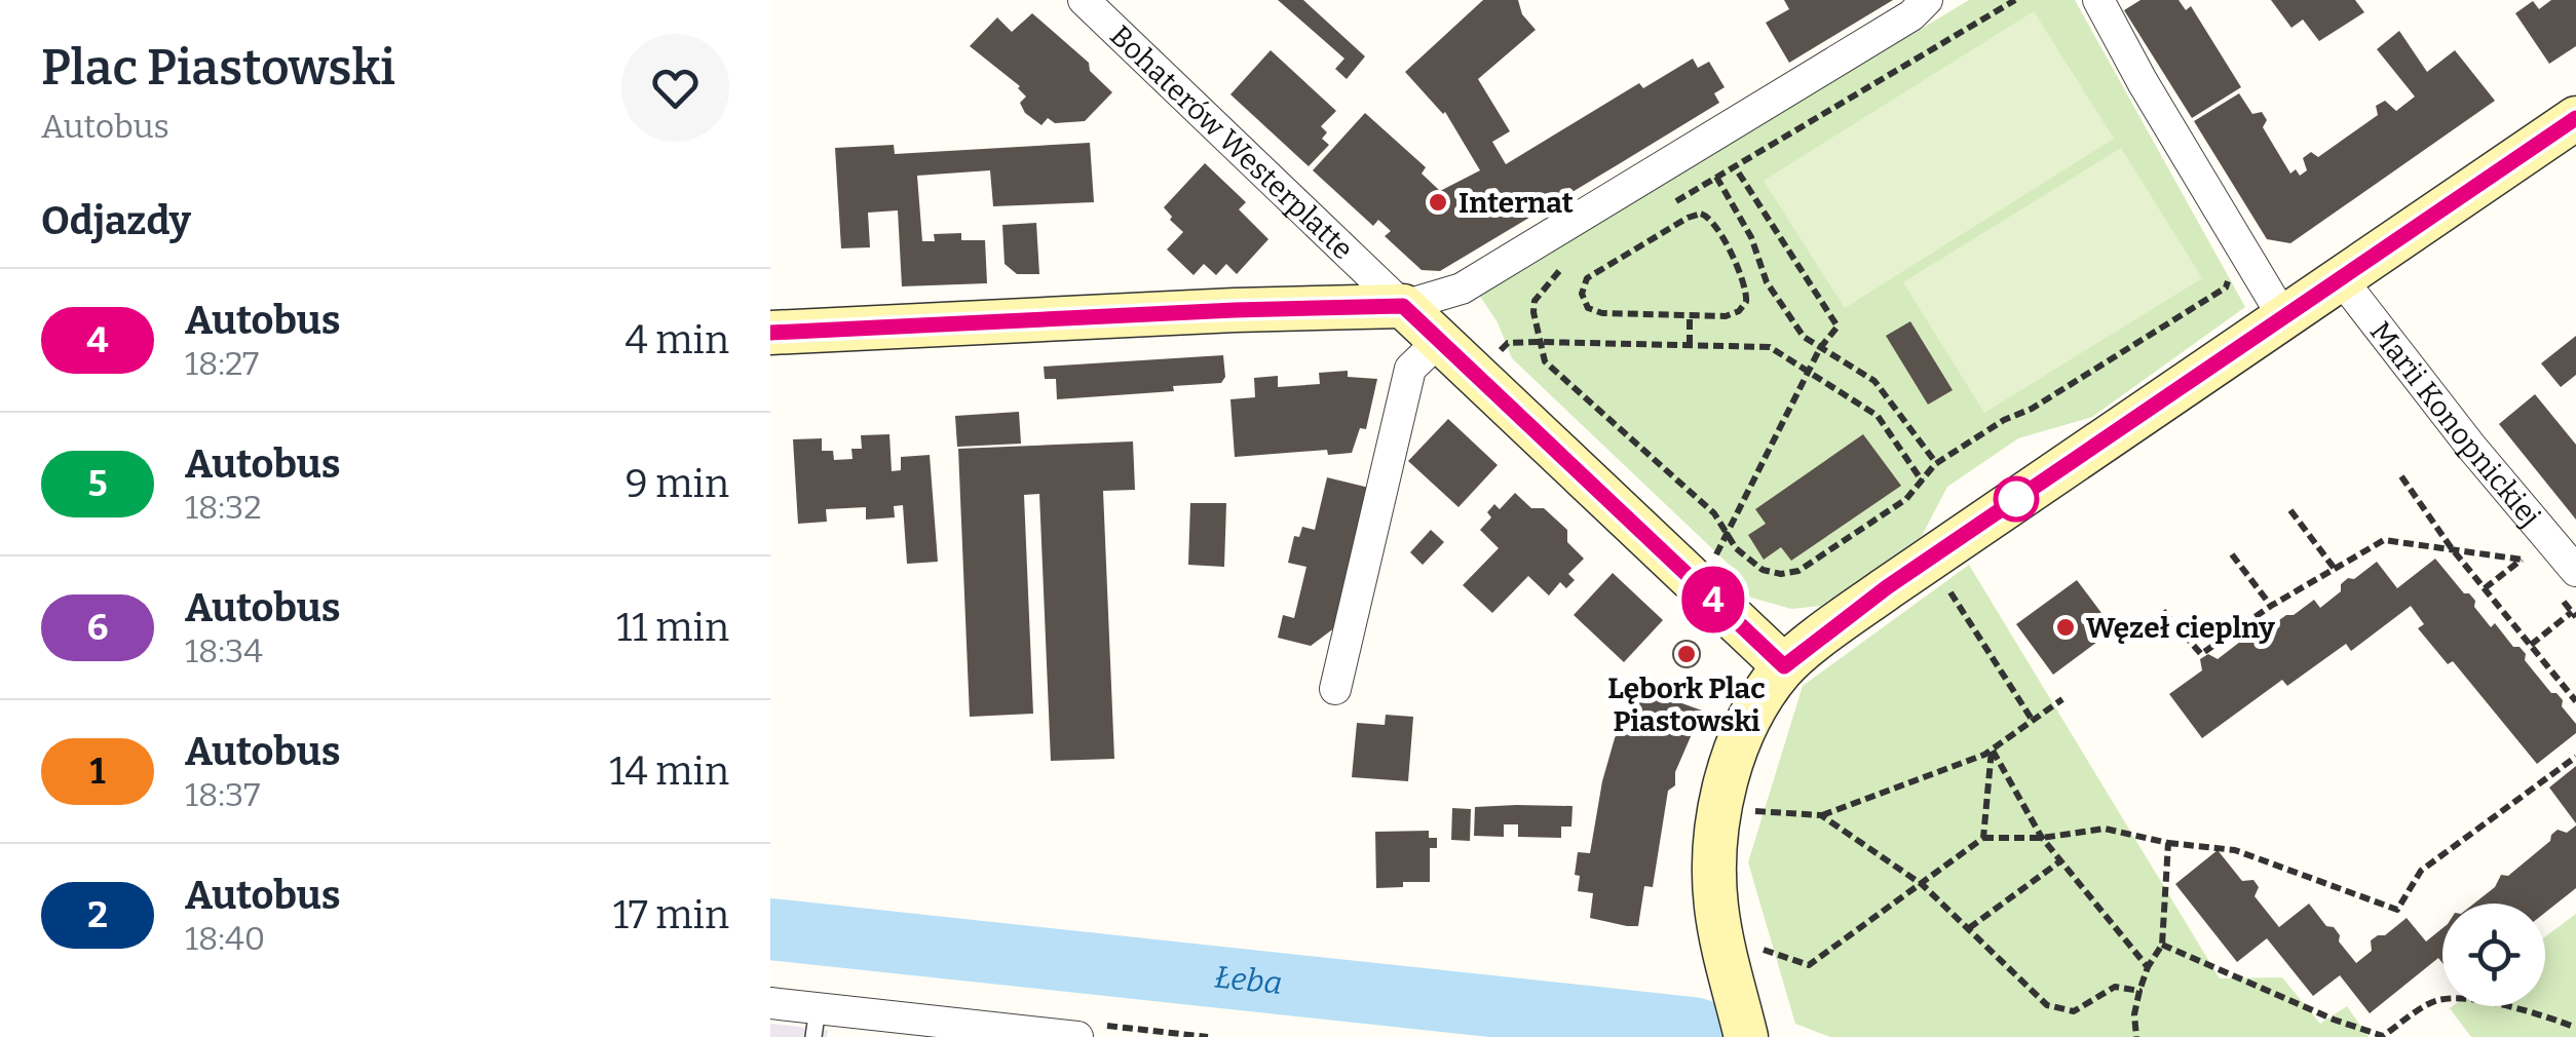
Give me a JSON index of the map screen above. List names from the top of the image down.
{
  "streets": {
    "street": ["Bohaterów Westerplatte", "Marii Konopnickiej"]
  },
  "water": ["Łeba"],
  "places": ["Internat", "Węzeł cieplny", "Lębork Plac Piastowski"],
  "lines": ["bus line 4"],
  "page": {
    "heading": [
      ["Plac Piastowski", "Autobus"],
      "Odjazdy"
    ],
    "on_map": "4",
    "list": [
      {
        "mark": "4",
        "name": "Autobus",
        "note": "18:27",
        "value": "4 min"
      },
      {
        "mark": "5",
        "name": "Autobus",
        "note": "18:32",
        "value": "9 min"
      },
      {
        "mark": "6",
        "name": "Autobus",
        "note": "18:34",
        "value": "11 min"
      },
      {
        "mark": "1",
        "name": "Autobus",
        "note": "18:37",
        "value": "14 min"
      },
      {
        "mark": "2",
        "name": "Autobus",
        "note": "18:40",
        "value": "17 min"
      }
    ]
  }
}
